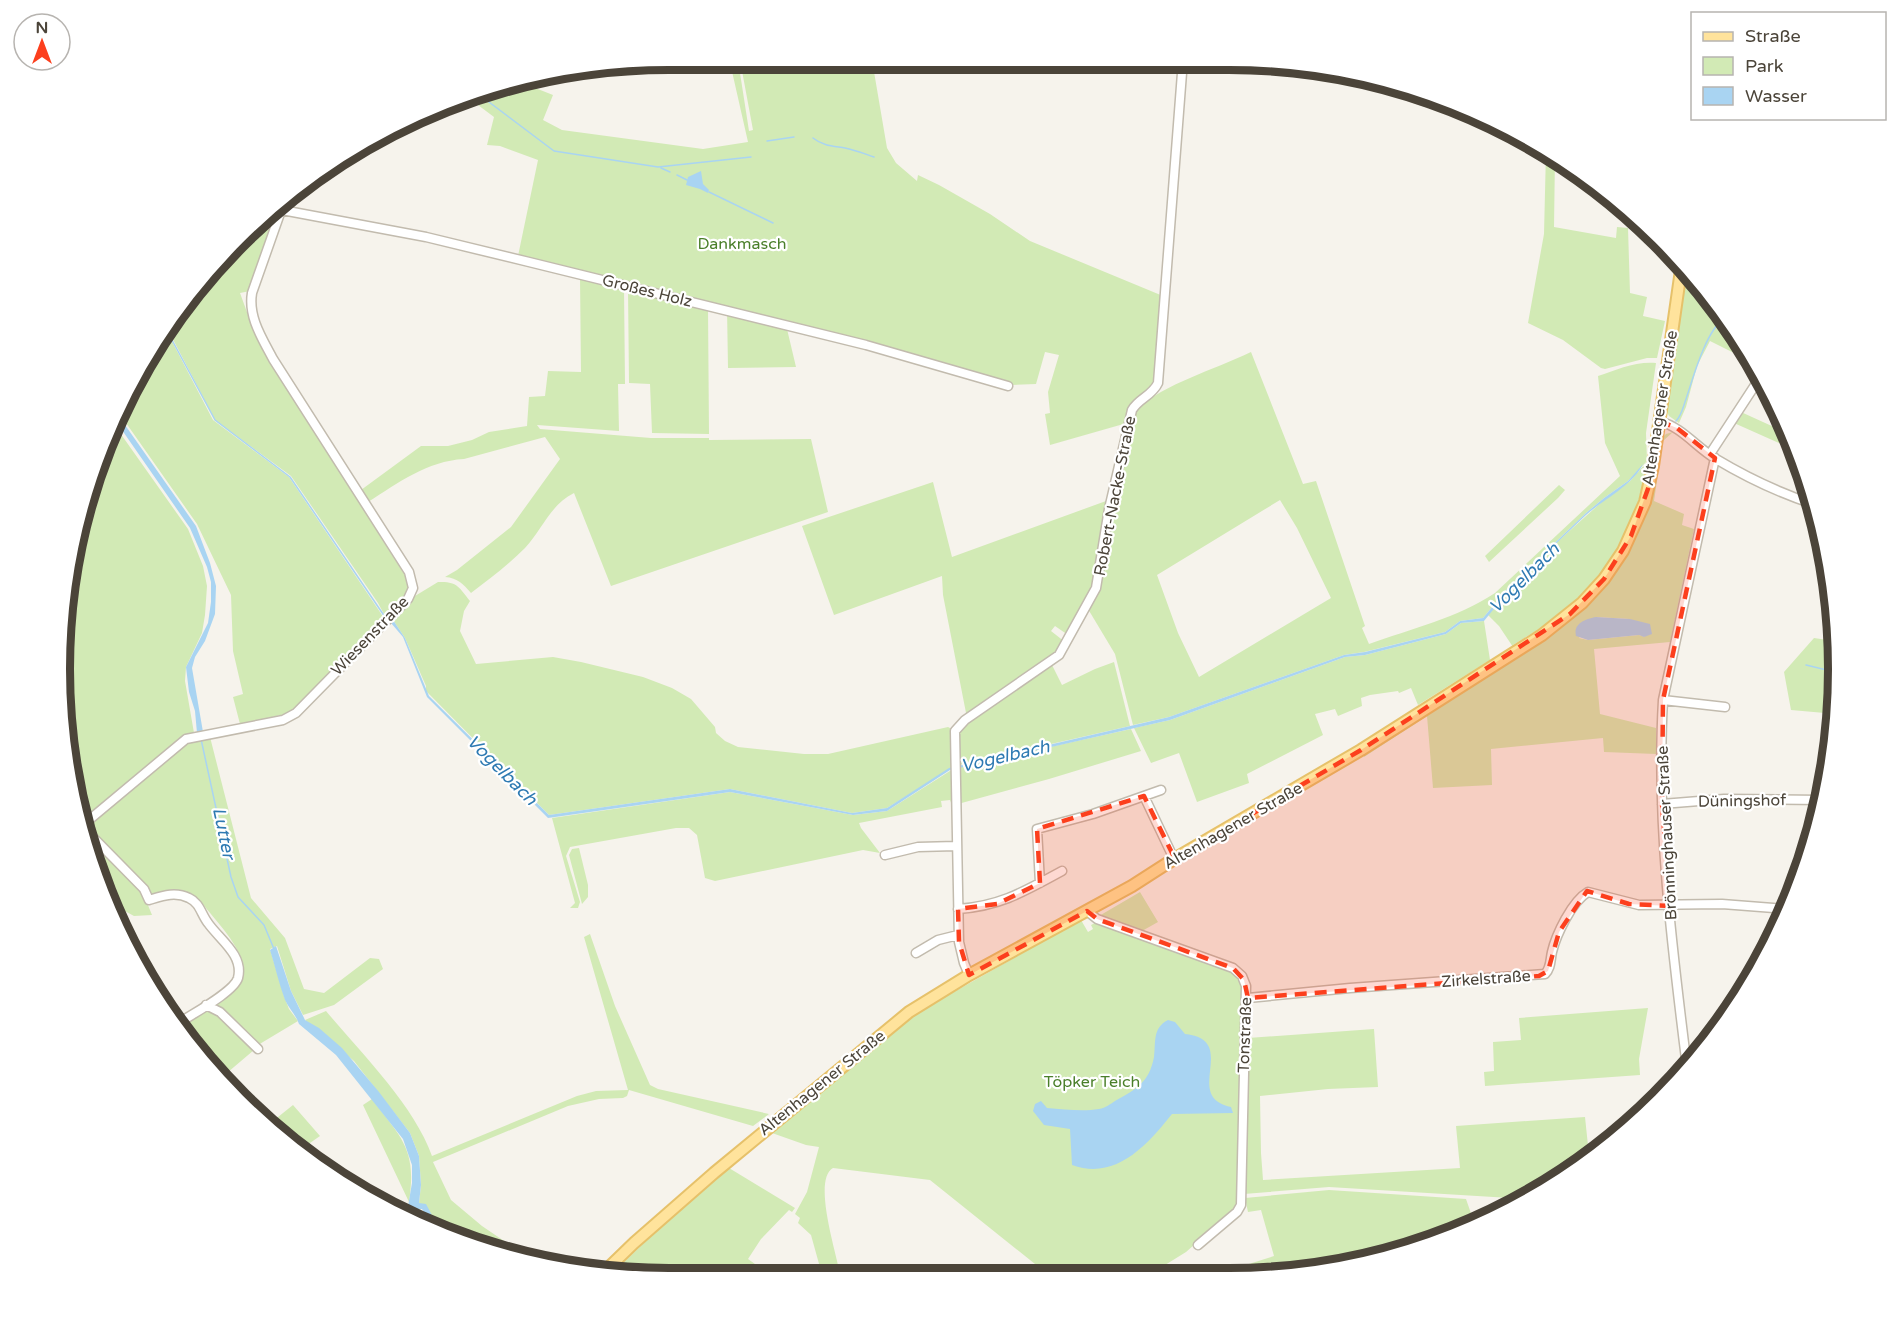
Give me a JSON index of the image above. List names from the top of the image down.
{
  "streets": {
    "main road": ["Altenhagener Straße"],
    "street": [
      "Großes Holz",
      "Robert-Nacke-Straße",
      "Wiesenstraße",
      "Düningshof",
      "Brönninghauser Straße",
      "Zirkelstraße",
      "Tonstraße"
    ]
  },
  "crossings": [
    ["Altenhagener Straße", "Robert-Nacke-Straße"],
    ["Altenhagener Straße", "Tonstraße"],
    ["Düningshof", "Brönninghauser Straße"],
    ["Brönninghauser Straße", "Zirkelstraße"],
    ["Zirkelstraße", "Tonstraße"]
  ],
  "water": ["Vogelbach", "Lutter"],
  "parks": ["Dankmasch", "Töpker Teich"],
  "legend": ["Straße", "Park", "Wasser"],
  "north": "top"
}
